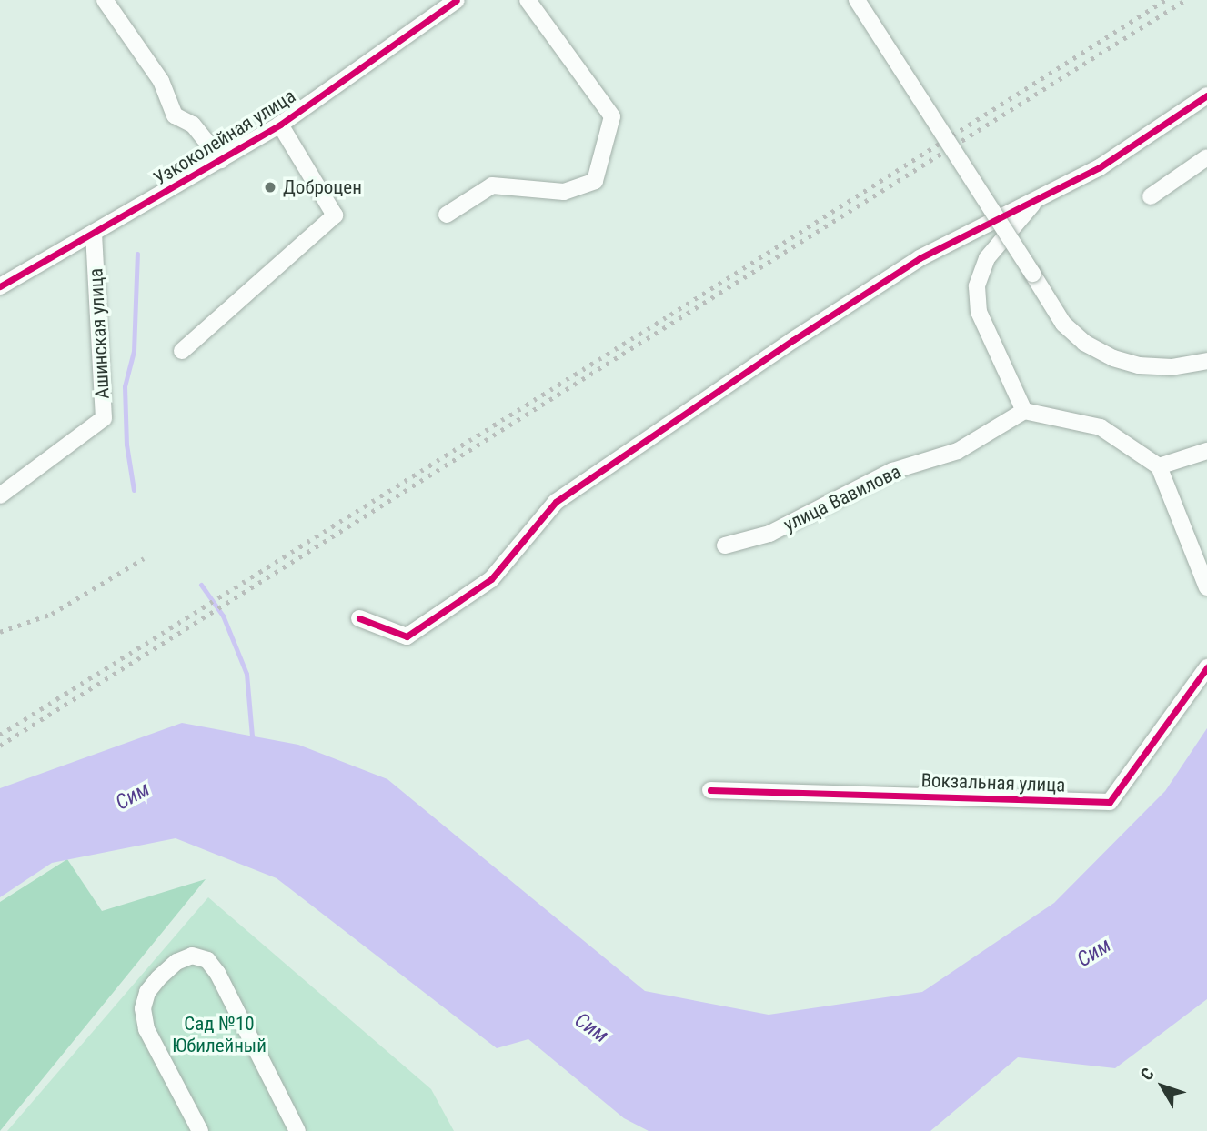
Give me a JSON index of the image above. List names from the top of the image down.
{
  "streets": {
    "street": [
      "Узкоколейная улица",
      "Ашинская улица",
      "улица Вавилова",
      "Вокзальная улица"
    ]
  },
  "crossings": [
    ["Узкоколейная улица", "Ашинская улица"]
  ],
  "water": ["Сим"],
  "parks": ["Сад №10 Юбилейный"],
  "places": ["Доброцен"],
  "north": "top left"
}
